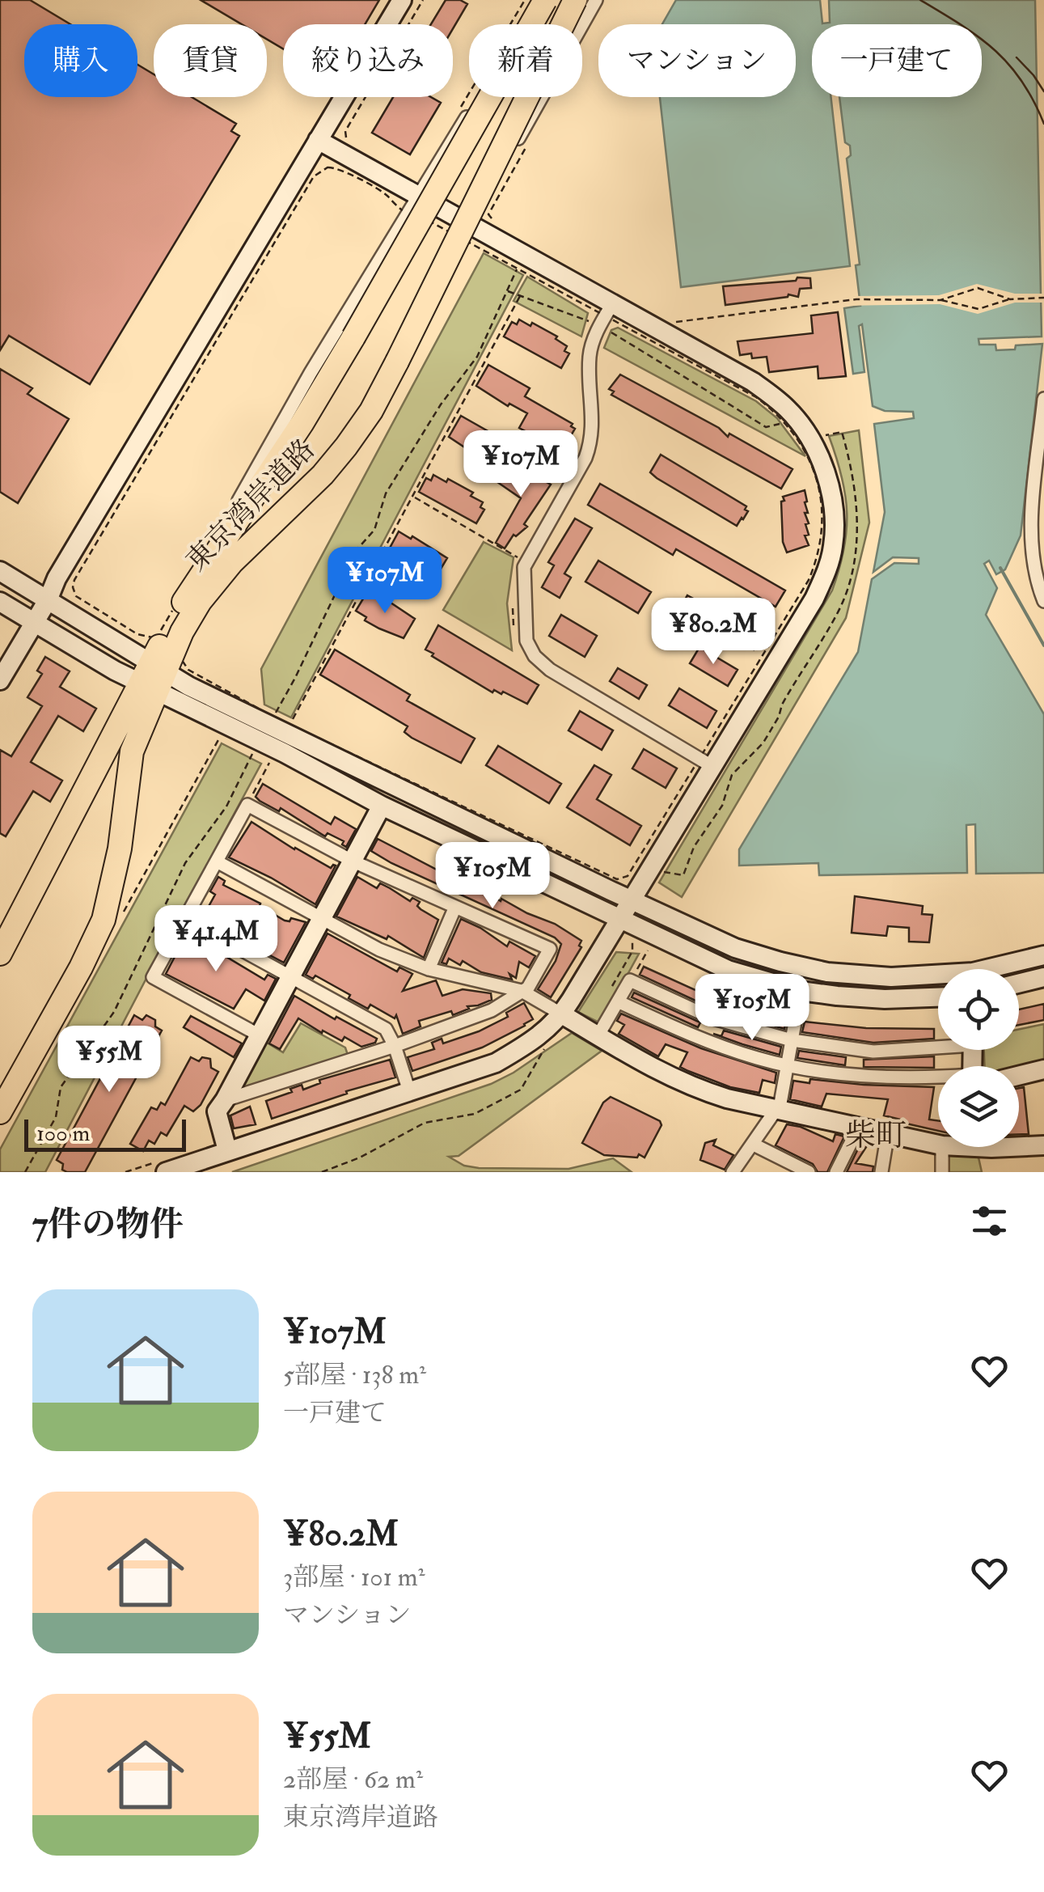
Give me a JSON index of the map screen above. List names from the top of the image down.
{
  "streets": {
    "highway": ["東京湾岸道路"]
  },
  "districts": ["柴町"],
  "scale_bar": "100 m",
  "page": {
    "chip": [
      "購入",
      "賃貸",
      "絞り込み",
      "新着",
      "マンション",
      "一戸建て"
    ],
    "price": [
      "¥107M",
      "¥107M",
      "¥80.2M",
      "¥105M",
      "¥41.4M",
      "¥105M",
      "¥55M"
    ],
    "scale": "100 m",
    "heading": "7件の物件",
    "list": [
      {
        "name": "¥107M",
        "note": "5部屋 · 138 m² · 一戸建て"
      },
      {
        "name": "¥80.2M",
        "note": "3部屋 · 101 m² · マンション"
      },
      {
        "name": "¥55M",
        "note": "2部屋 · 62 m² · 東京湾岸道路"
      }
    ]
  }
}
